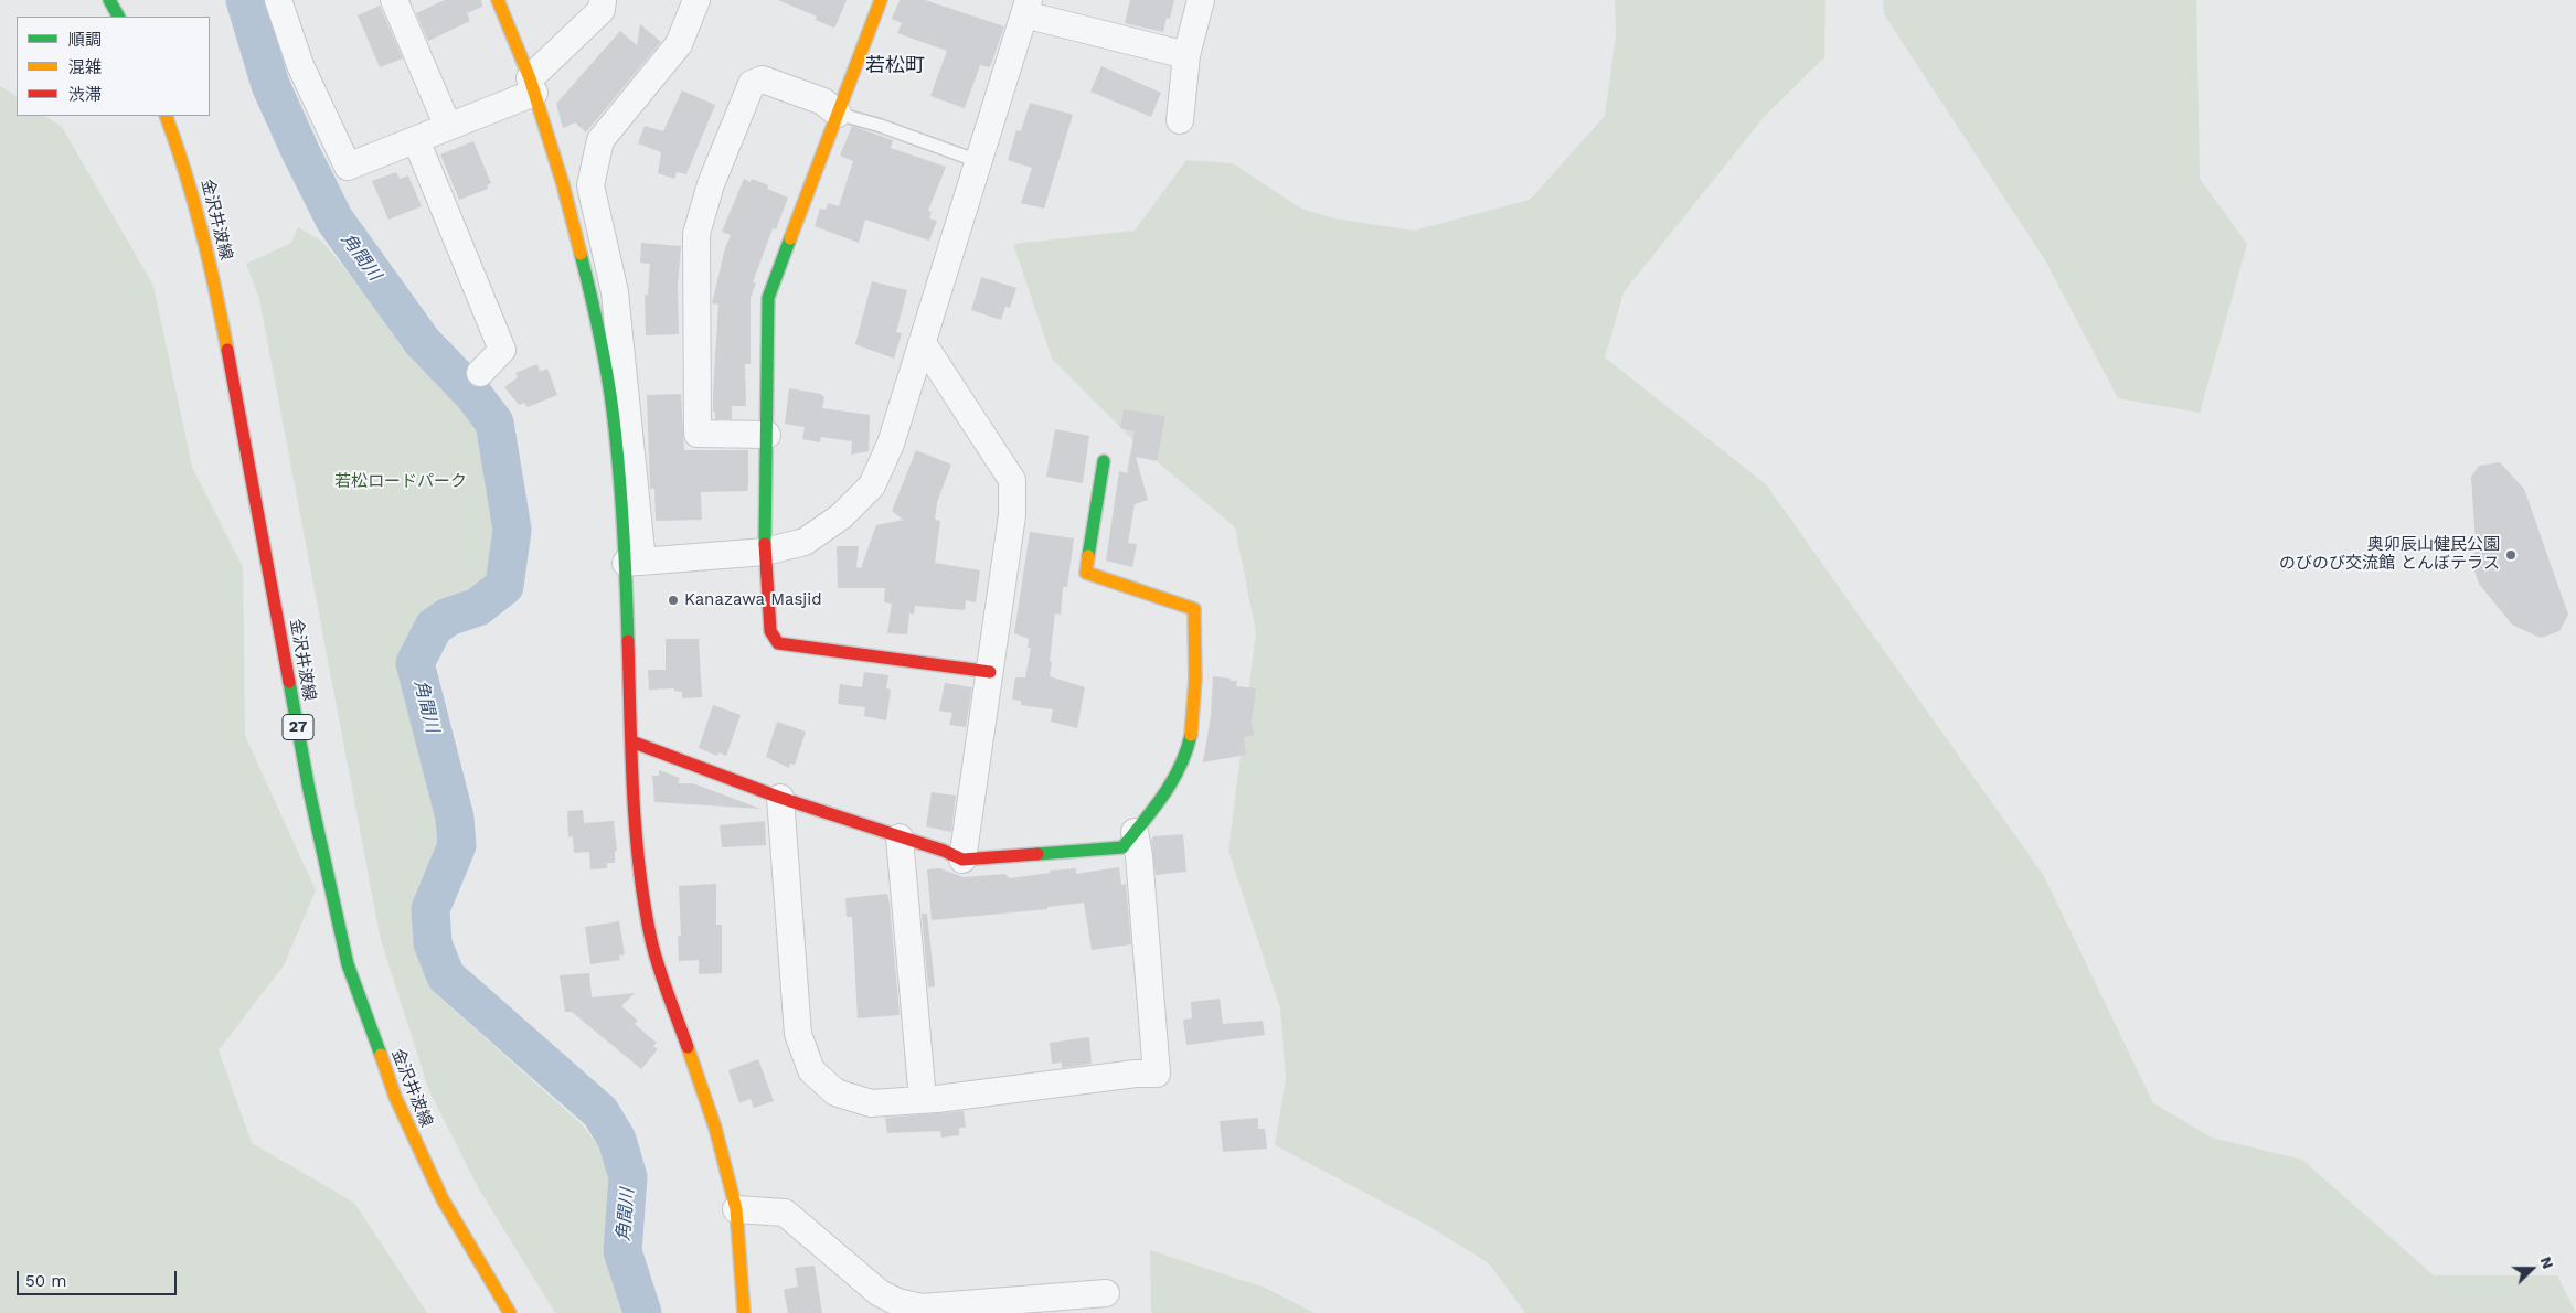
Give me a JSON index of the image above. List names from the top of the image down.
{
  "streets": {
    "street": ["金沢井波線", "27"]
  },
  "districts": ["若松町"],
  "water": ["角間川"],
  "parks": ["若松ロードパーク"],
  "places": ["奥卯辰山健民公園 のびのび交流館 とんぼテラス", "Kanazawa Masjid"],
  "legend": ["順調", "混雑", "渋滞"],
  "scale_bar": "50 m",
  "north": "right"
}
